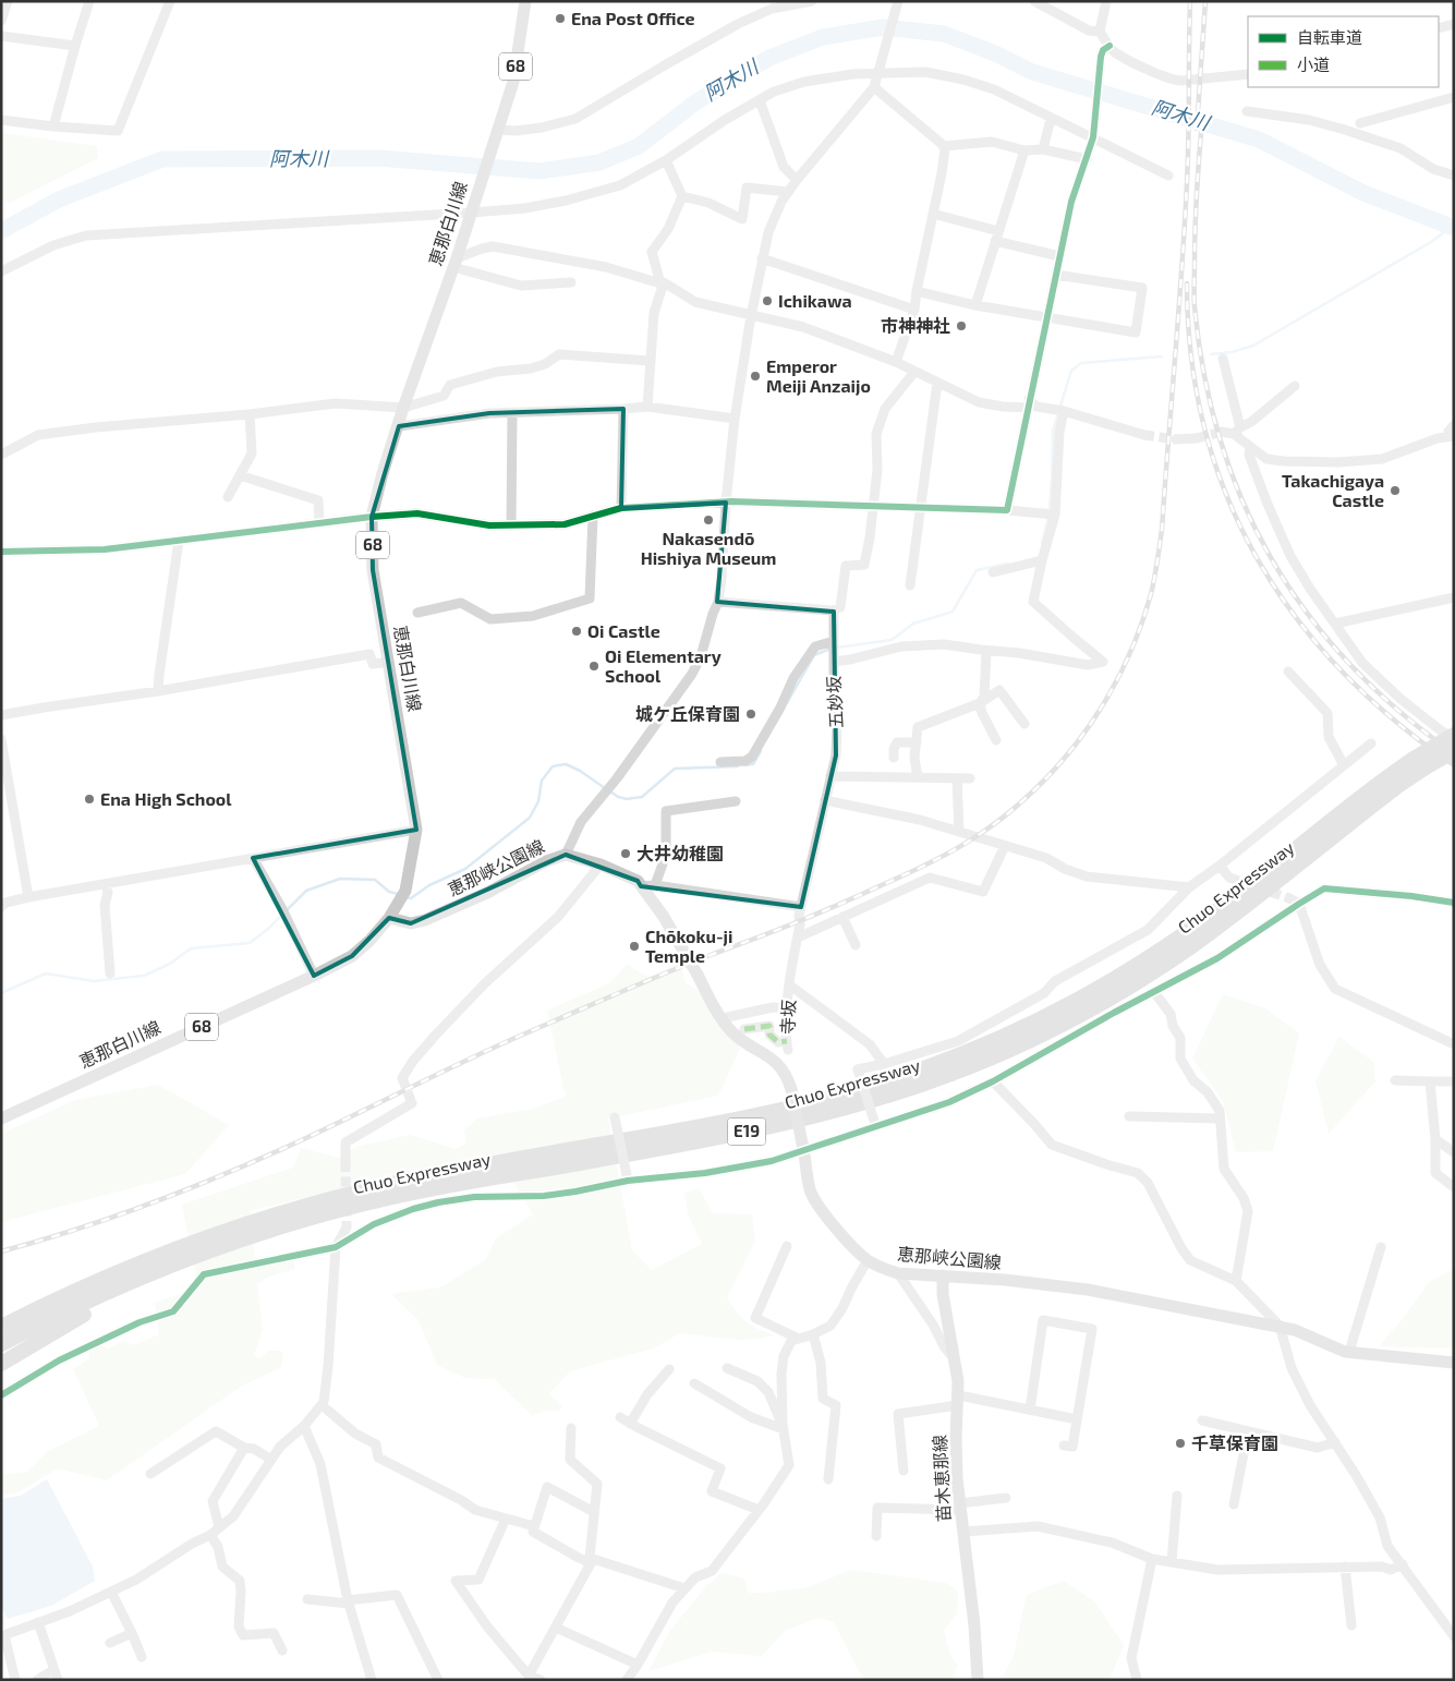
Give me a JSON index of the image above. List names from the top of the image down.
{
  "streets": {
    "highway": ["Chuo Expressway", "E19"],
    "main road": [
      "68",
      "恵那白川線",
      "恵那峡公園線",
      "苗木恵那線"
    ],
    "street": ["五妙坂", "寺坂"]
  },
  "crossings": [
    ["恵那白川線", "恵那峡公園線"],
    ["五妙坂", "寺坂"],
    ["恵那峡公園線", "苗木恵那線"]
  ],
  "water": ["阿木川"],
  "places": [
    "Ena Post Office",
    "Ichikawa",
    "市神神社",
    "Emperor Meiji Anzaijo",
    "Takachigaya Castle",
    "Nakasendō Hishiya Museum",
    "Oi Castle",
    "Oi Elementary School",
    "城ケ丘保育園",
    "Ena High School",
    "大井幼稚園",
    "Chōkoku-ji Temple",
    "千草保育園"
  ],
  "legend": ["自転車道", "小道"]
}
